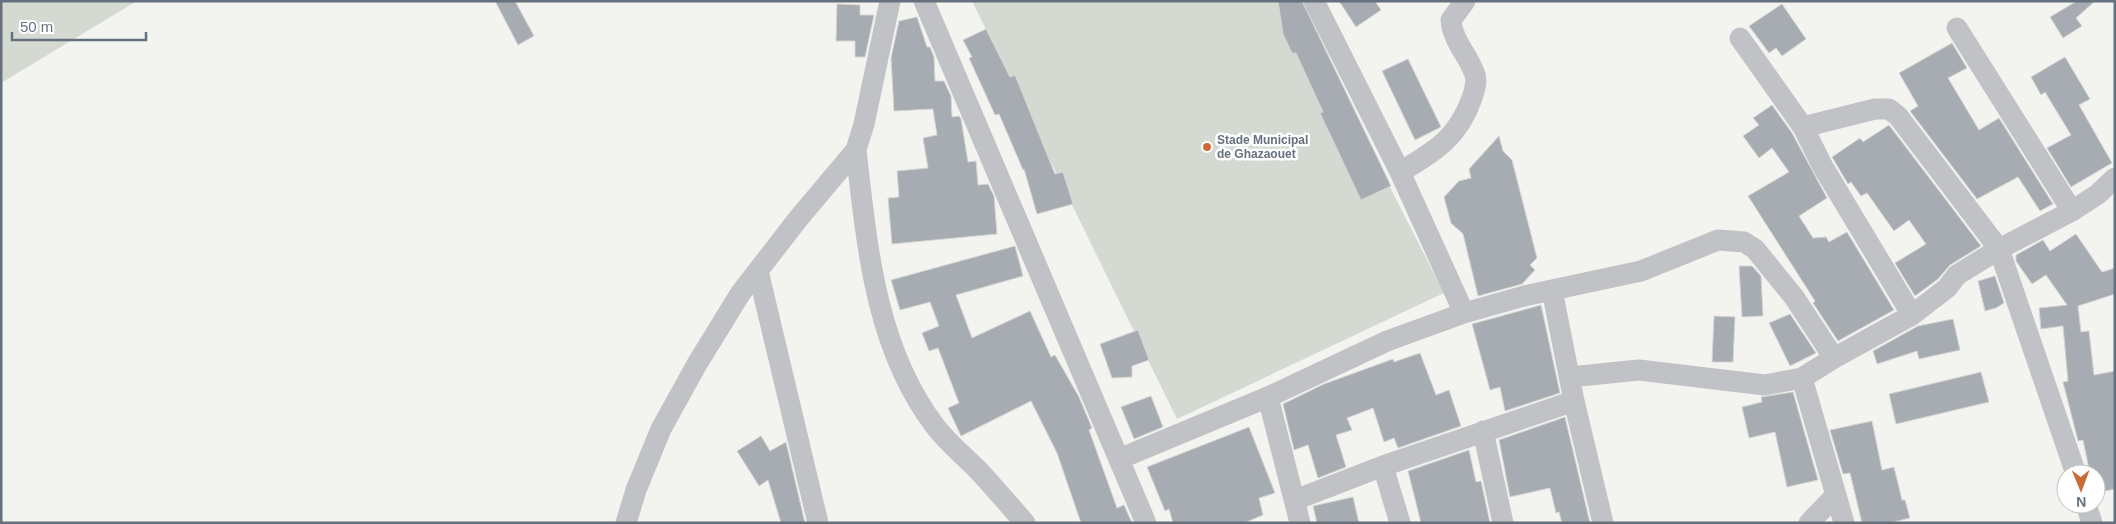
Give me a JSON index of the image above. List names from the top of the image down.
{
  "places": ["Stade Municipal de Ghazaouet"],
  "scale_bar": "50 m",
  "north": "bottom"
}
